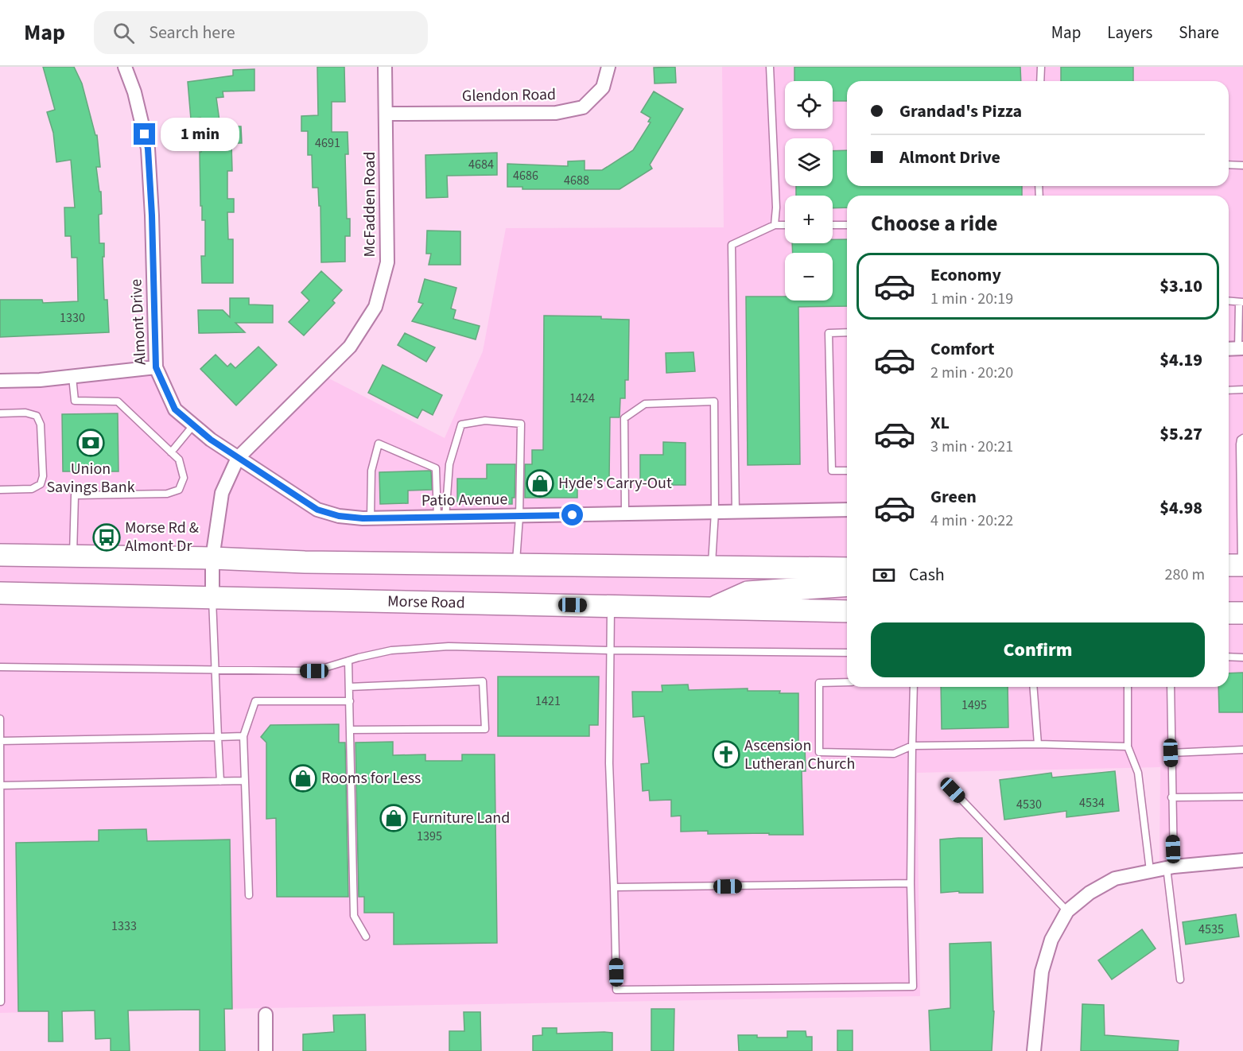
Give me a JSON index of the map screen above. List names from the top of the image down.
{
  "streets": {
    "main road": ["Morse Road"],
    "street": [
      "Glendon Road",
      "McFadden Road",
      "Almont Drive",
      "Patio Avenue"
    ]
  },
  "crossings": [
    ["Glendon Road", "McFadden Road"],
    ["McFadden Road", "Almont Drive"],
    ["McFadden Road", "Patio Avenue"],
    ["Almont Drive", "Patio Avenue"]
  ],
  "places": {
    "bank": ["Union Savings Bank"],
    "shop": ["Hyde's Carry-Out", "Rooms for Less", "Furniture Land"],
    "bus stop": ["Morse Rd & Almont Dr"],
    "church": ["Ascension Lutheran Church"]
  },
  "house_numbers": [
    "4691",
    "4684",
    "4686",
    "4688",
    "1330",
    "1424",
    "1421",
    "1495",
    "4534",
    "4530",
    "1395",
    "1333",
    "4535"
  ],
  "page": {
    "header": "Map",
    "search": "Search here",
    "nav": ["Map", "Layers", "Share"],
    "map_buttons": ["+", "−"],
    "banner": ["Grandad's Pizza", "Almont Drive"],
    "bubble": "1 min",
    "heading": "Choose a ride",
    "list": [
      {
        "name": "Economy",
        "note": "1 min · 20:19",
        "value": "$3.10"
      },
      {
        "name": "Comfort",
        "note": "2 min · 20:20",
        "value": "$4.19"
      },
      {
        "name": "XL",
        "note": "3 min · 20:21",
        "value": "$5.27"
      },
      {
        "name": "Green",
        "note": "4 min · 20:22",
        "value": "$4.98"
      }
    ],
    "pay": ["Cash", "280 m"],
    "buttons": "Confirm"
  }
}
